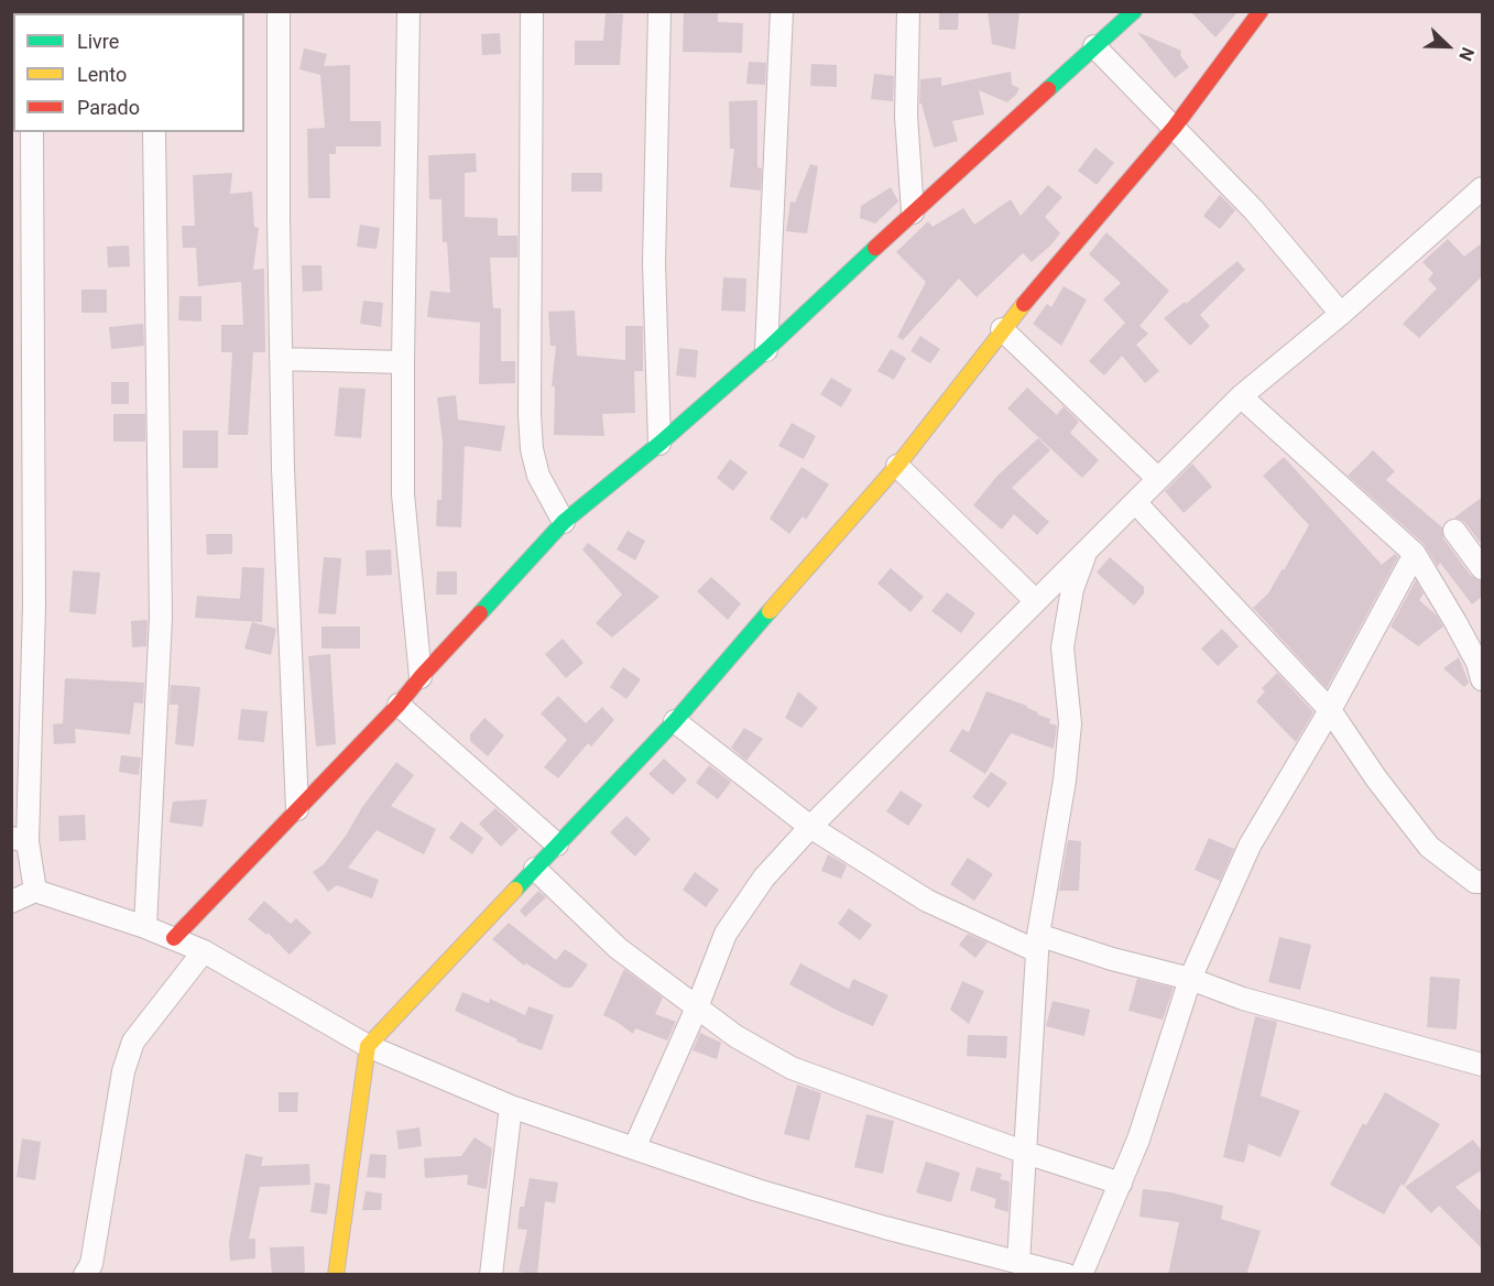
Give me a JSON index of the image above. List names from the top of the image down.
{
  "legend": ["Livre", "Lento", "Parado"],
  "north": "bottom right"
}
